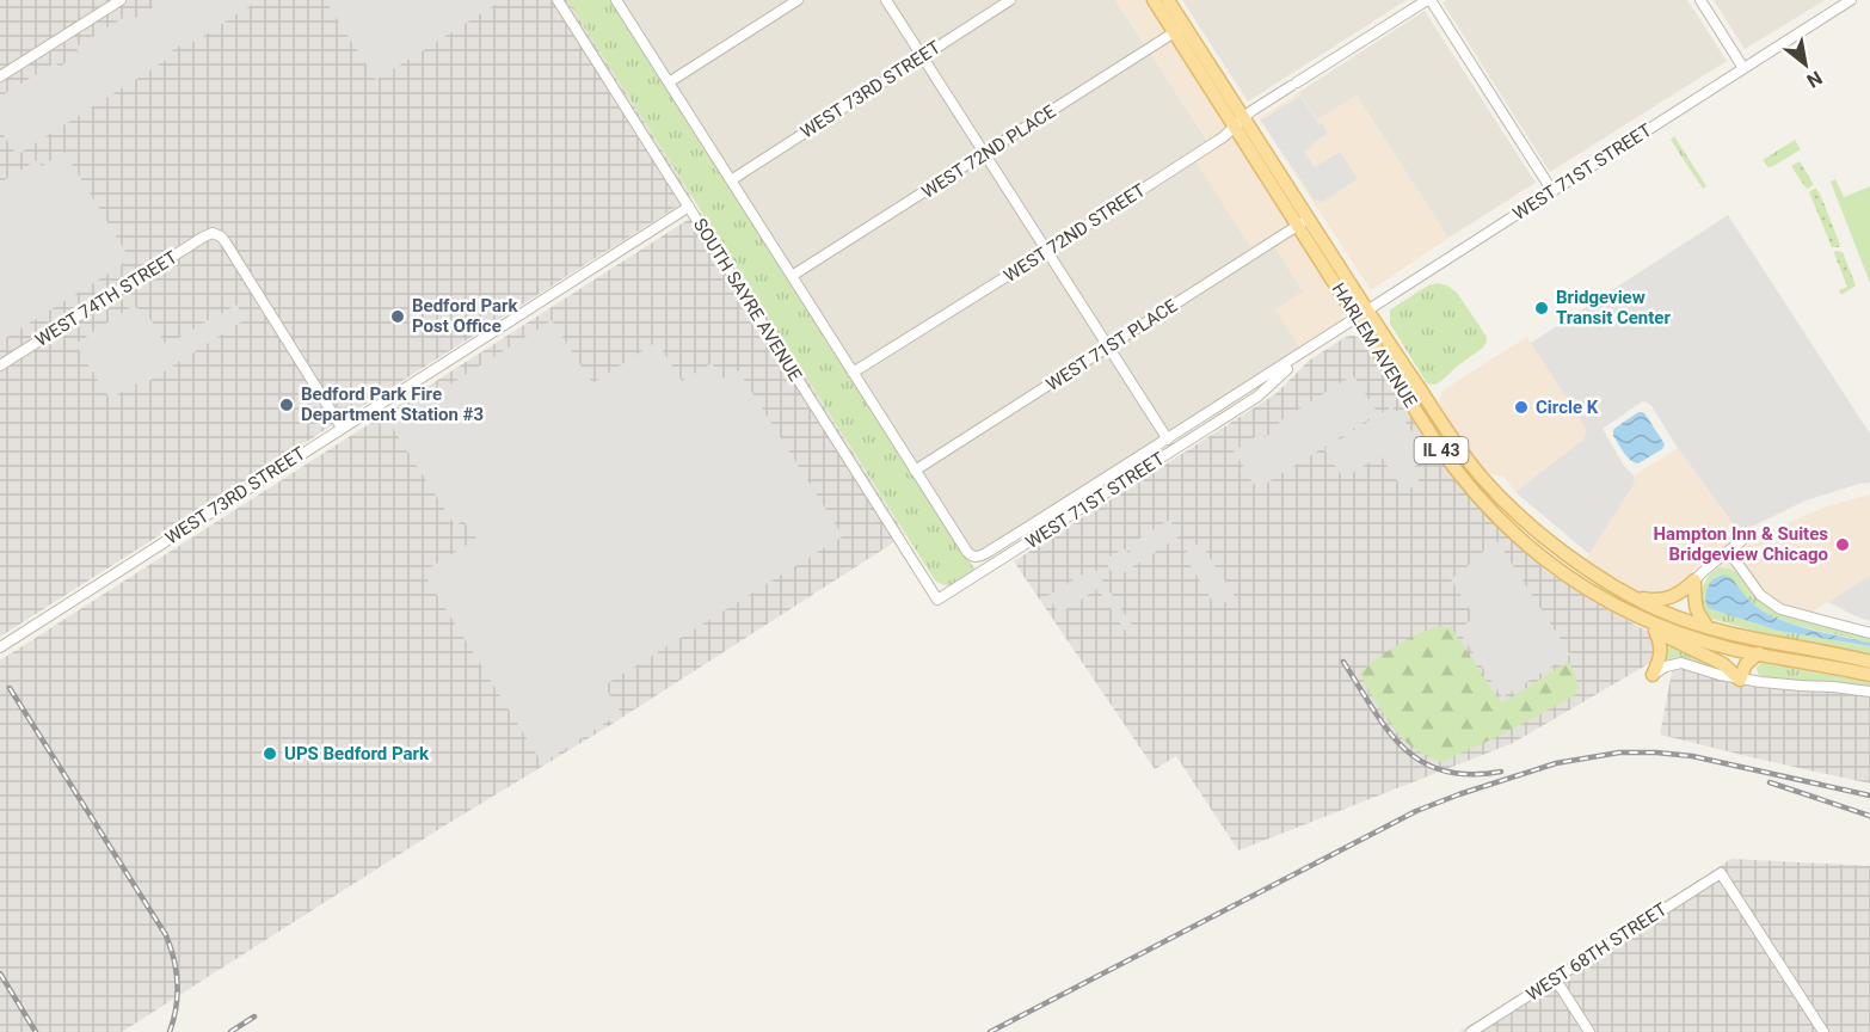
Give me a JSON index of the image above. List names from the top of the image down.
{
  "streets": {
    "main road": ["HARLEM AVENUE", "IL 43"],
    "street": [
      "WEST 73RD STREET",
      "WEST 72ND PLACE",
      "WEST 71ST STREET",
      "WEST 72ND STREET",
      "WEST 74TH STREET",
      "SOUTH SAYRE AVENUE",
      "WEST 71ST PLACE",
      "WEST 68TH STREET"
    ]
  },
  "crossings": [
    ["WEST 73RD STREET", "WEST 74TH STREET"],
    ["WEST 73RD STREET", "SOUTH SAYRE AVENUE"],
    ["WEST 72ND PLACE", "HARLEM AVENUE"],
    ["WEST 71ST STREET", "SOUTH SAYRE AVENUE"],
    ["WEST 71ST STREET", "WEST 71ST PLACE"],
    ["WEST 71ST STREET", "HARLEM AVENUE"],
    ["WEST 72ND STREET", "HARLEM AVENUE"],
    ["WEST 71ST PLACE", "HARLEM AVENUE"]
  ],
  "places": [
    "Bridgeview Transit Center",
    "Bedford Park Post Office",
    "Bedford Park Fire Department Station #3",
    "Circle K",
    "Hampton Inn & Suites Bridgeview Chicago",
    "UPS Bedford Park"
  ],
  "north": "bottom right"
}
